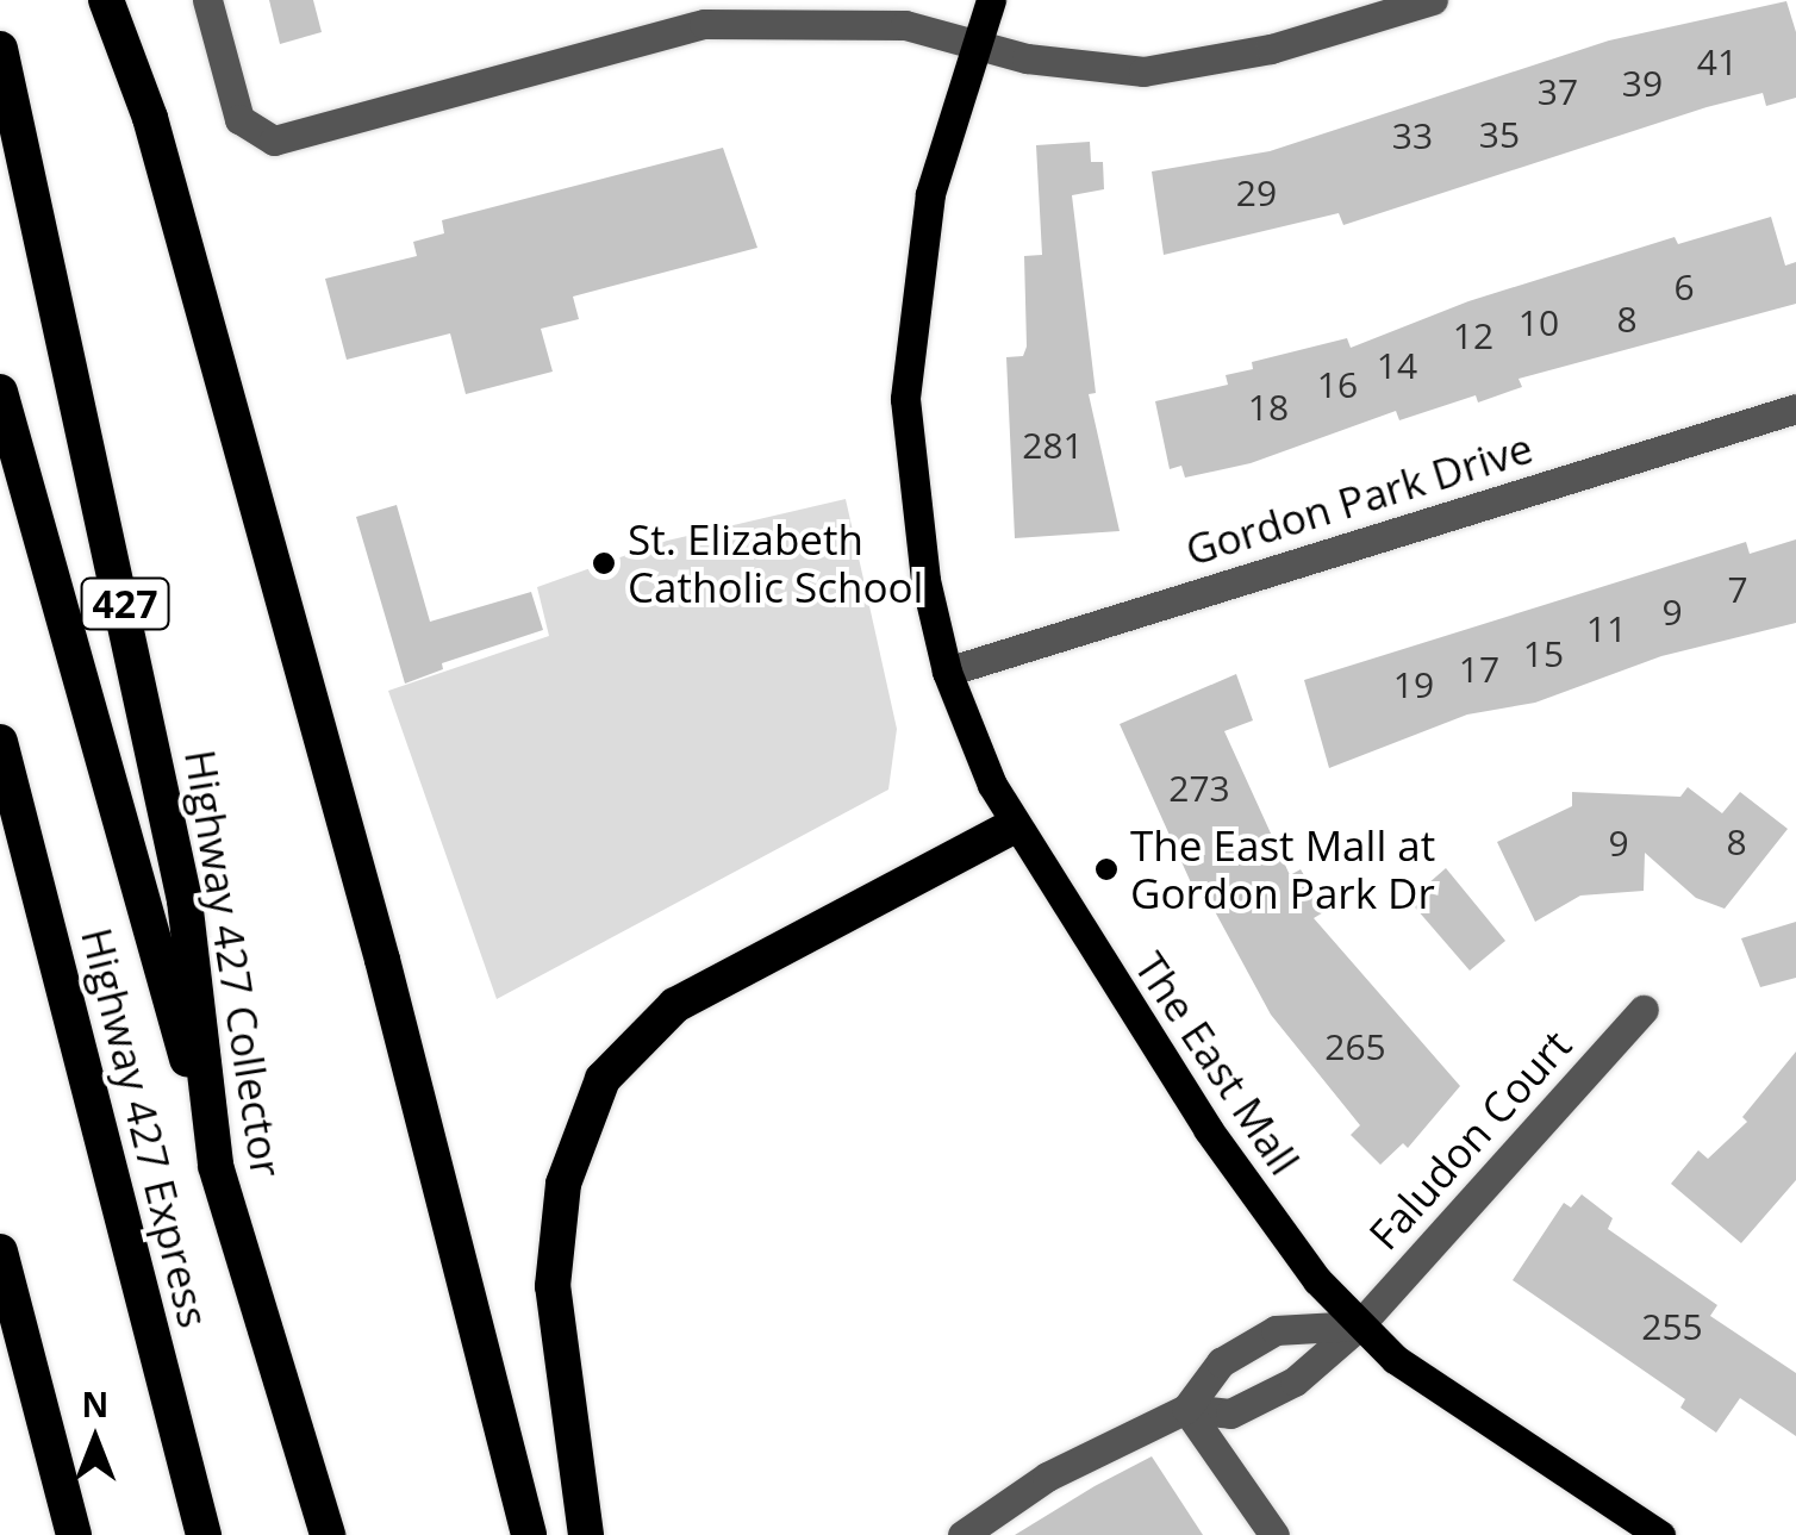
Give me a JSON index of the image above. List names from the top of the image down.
{
  "streets": {
    "highway": ["427", "Highway 427 Collector", "Highway 427 Express"],
    "main road": ["The East Mall"],
    "street": ["Gordon Park Drive", "Faludon Court"]
  },
  "crossings": [
    ["Gordon Park Drive", "The East Mall"],
    ["The East Mall", "Faludon Court"]
  ],
  "places": ["St. Elizabeth Catholic School", "The East Mall at Gordon Park Dr"],
  "house_numbers": [
    "41",
    "39",
    "37",
    "35",
    "33",
    "29",
    "6",
    "8",
    "10",
    "12",
    "14",
    "16",
    "18",
    "281",
    "7",
    "9",
    "11",
    "15",
    "17",
    "19",
    "273",
    "8",
    "9",
    "265",
    "255"
  ],
  "north": "top"
}
